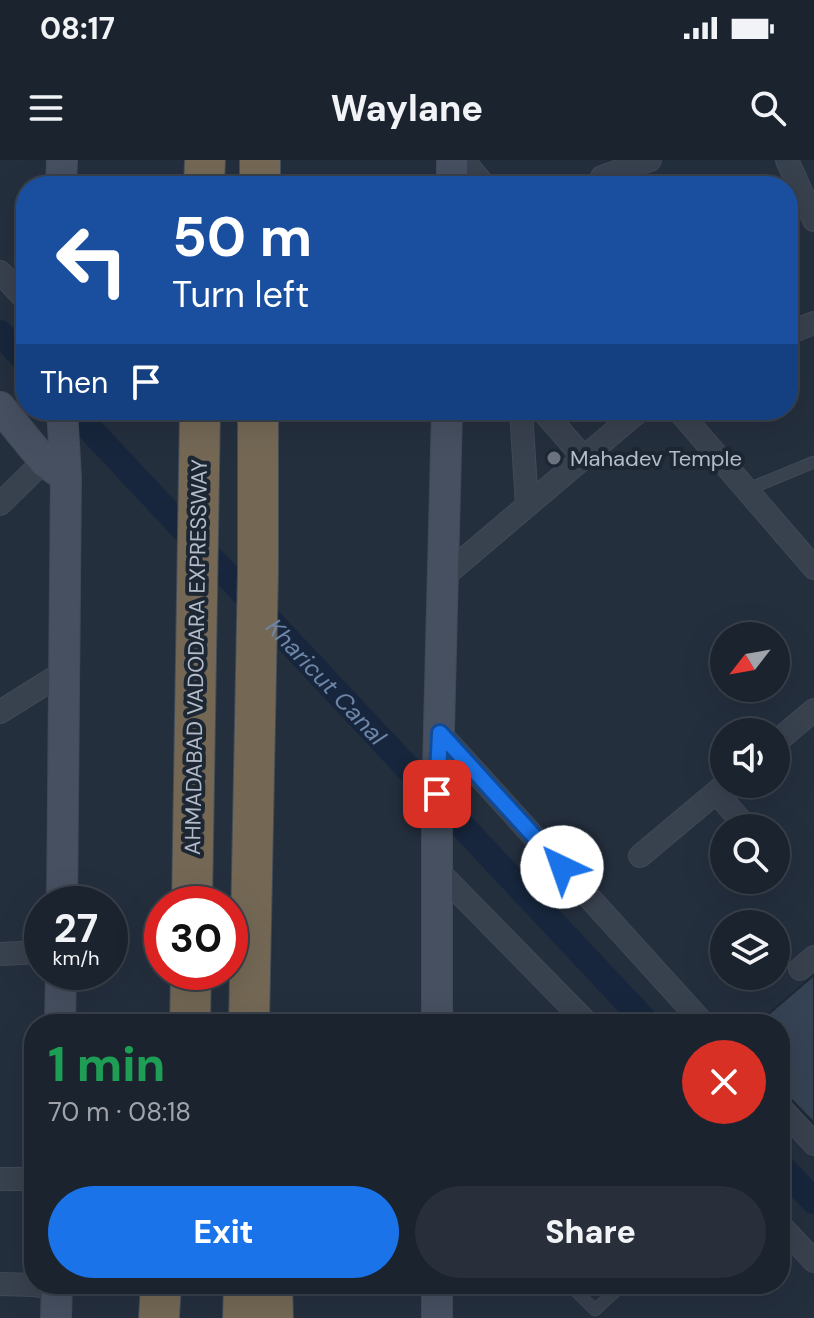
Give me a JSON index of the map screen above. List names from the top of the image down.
{
  "streets": {
    "highway": ["AHMADABAD VADODARA EXPRESSWAY"]
  },
  "water": ["Kharicut Canal"],
  "places": ["Mahadev Temple"],
  "north": "bottom left",
  "page": {
    "status": "08:17",
    "header": "Waylane",
    "turn": ["50 m", "Turn left"],
    "then": "Then",
    "speed": "27 km/h",
    "limit": "30",
    "heading": ["1 min", "70 m · 08:18"],
    "buttons": ["Exit", "Share"]
  }
}
